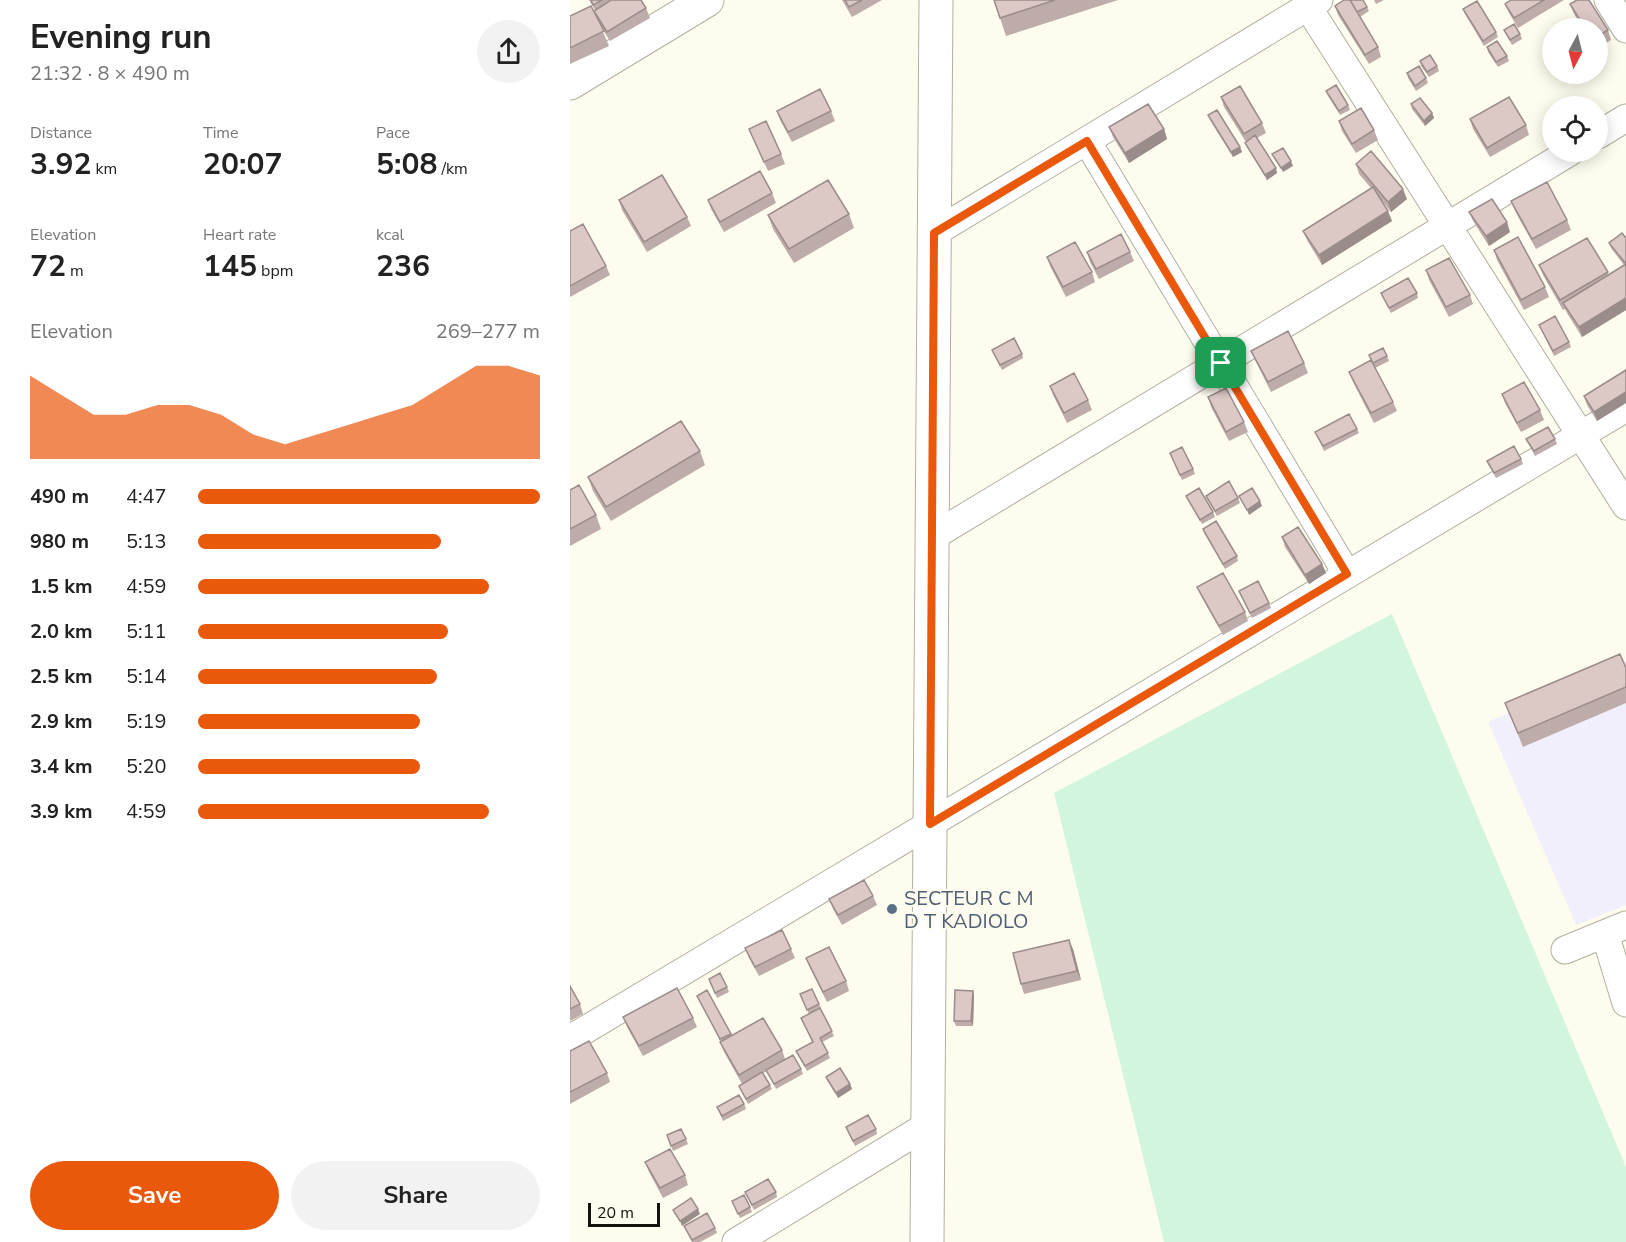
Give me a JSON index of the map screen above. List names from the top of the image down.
{
  "places": ["SECTEUR C M D T KADIOLO"],
  "scale_bar": "20 m",
  "north": "bottom",
  "page": {
    "heading": ["Evening run", "21:32 · 8 × 490 m"],
    "stats": [
      ["Distance", "3.92 km"],
      ["Time", "20:07"],
      ["Pace", "5:08 /km"],
      ["Elevation", "72 m"],
      ["Heart rate", "145 bpm"],
      ["kcal", "236"]
    ],
    "chart": ["Elevation", "269–277 m"],
    "list": [
      {
        "name": "490 m",
        "note": "4:47"
      },
      {
        "name": "980 m",
        "note": "5:13"
      },
      {
        "name": "1.5 km",
        "note": "4:59"
      },
      {
        "name": "2.0 km",
        "note": "5:11"
      },
      {
        "name": "2.5 km",
        "note": "5:14"
      },
      {
        "name": "2.9 km",
        "note": "5:19"
      },
      {
        "name": "3.4 km",
        "note": "5:20"
      },
      {
        "name": "3.9 km",
        "note": "4:59"
      }
    ],
    "buttons": ["Save", "Share"],
    "scale": "20 m"
  }
}
